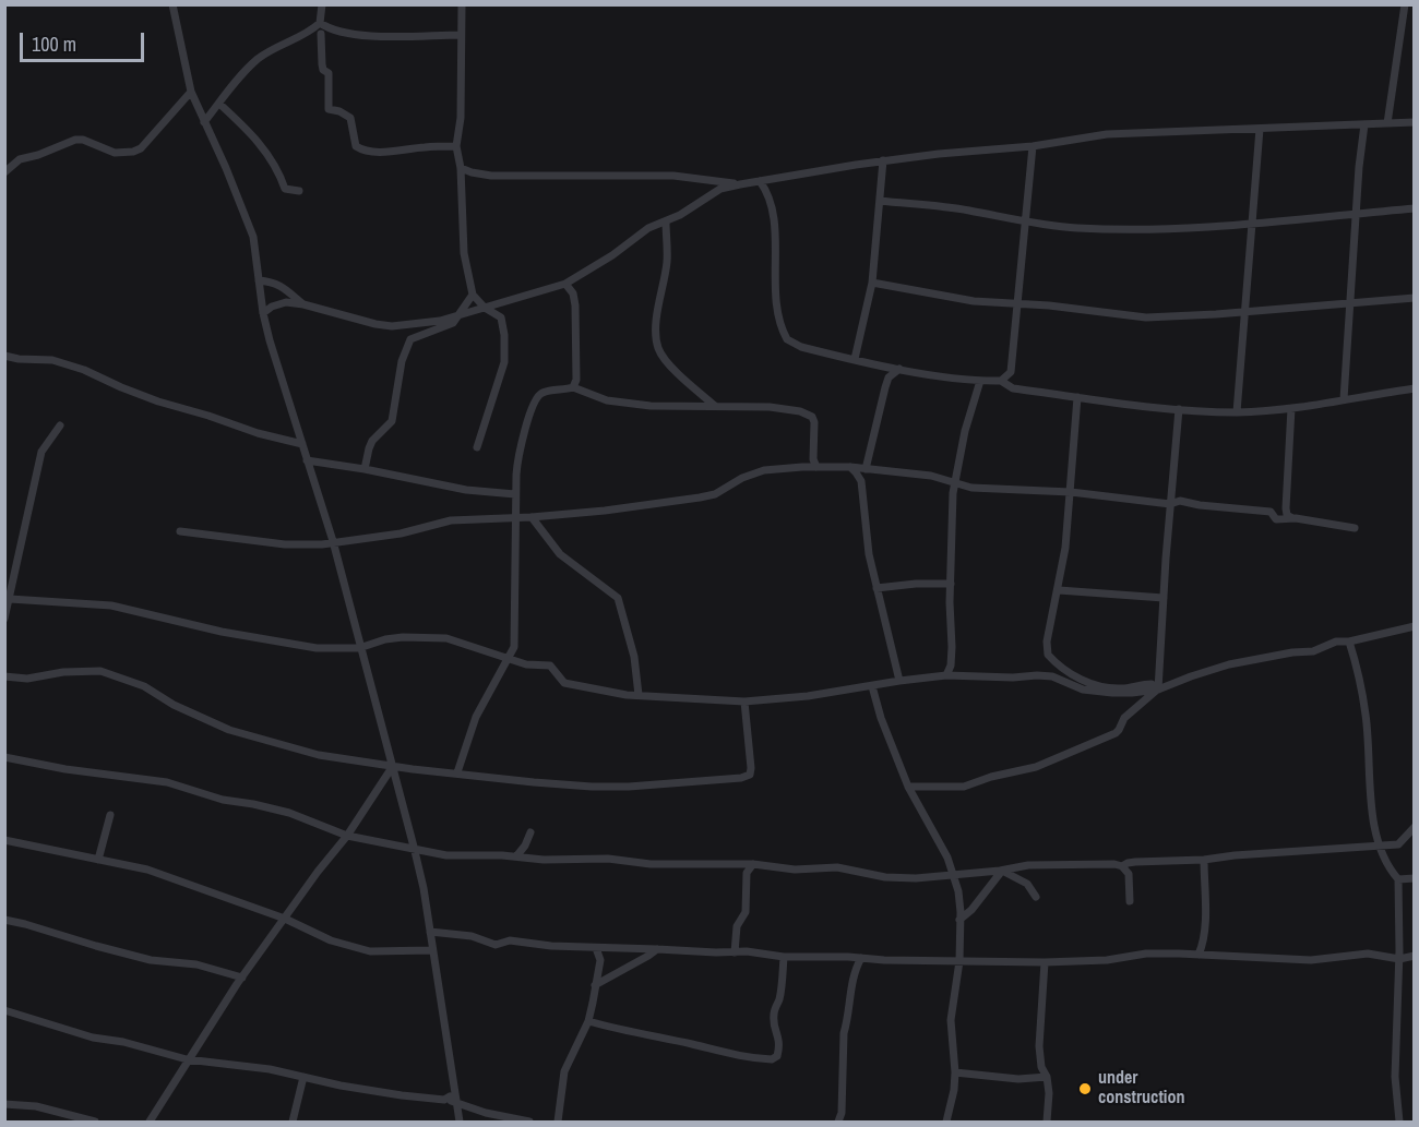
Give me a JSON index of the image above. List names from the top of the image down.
{
  "places": ["under construction"],
  "scale_bar": "100 m"
}
